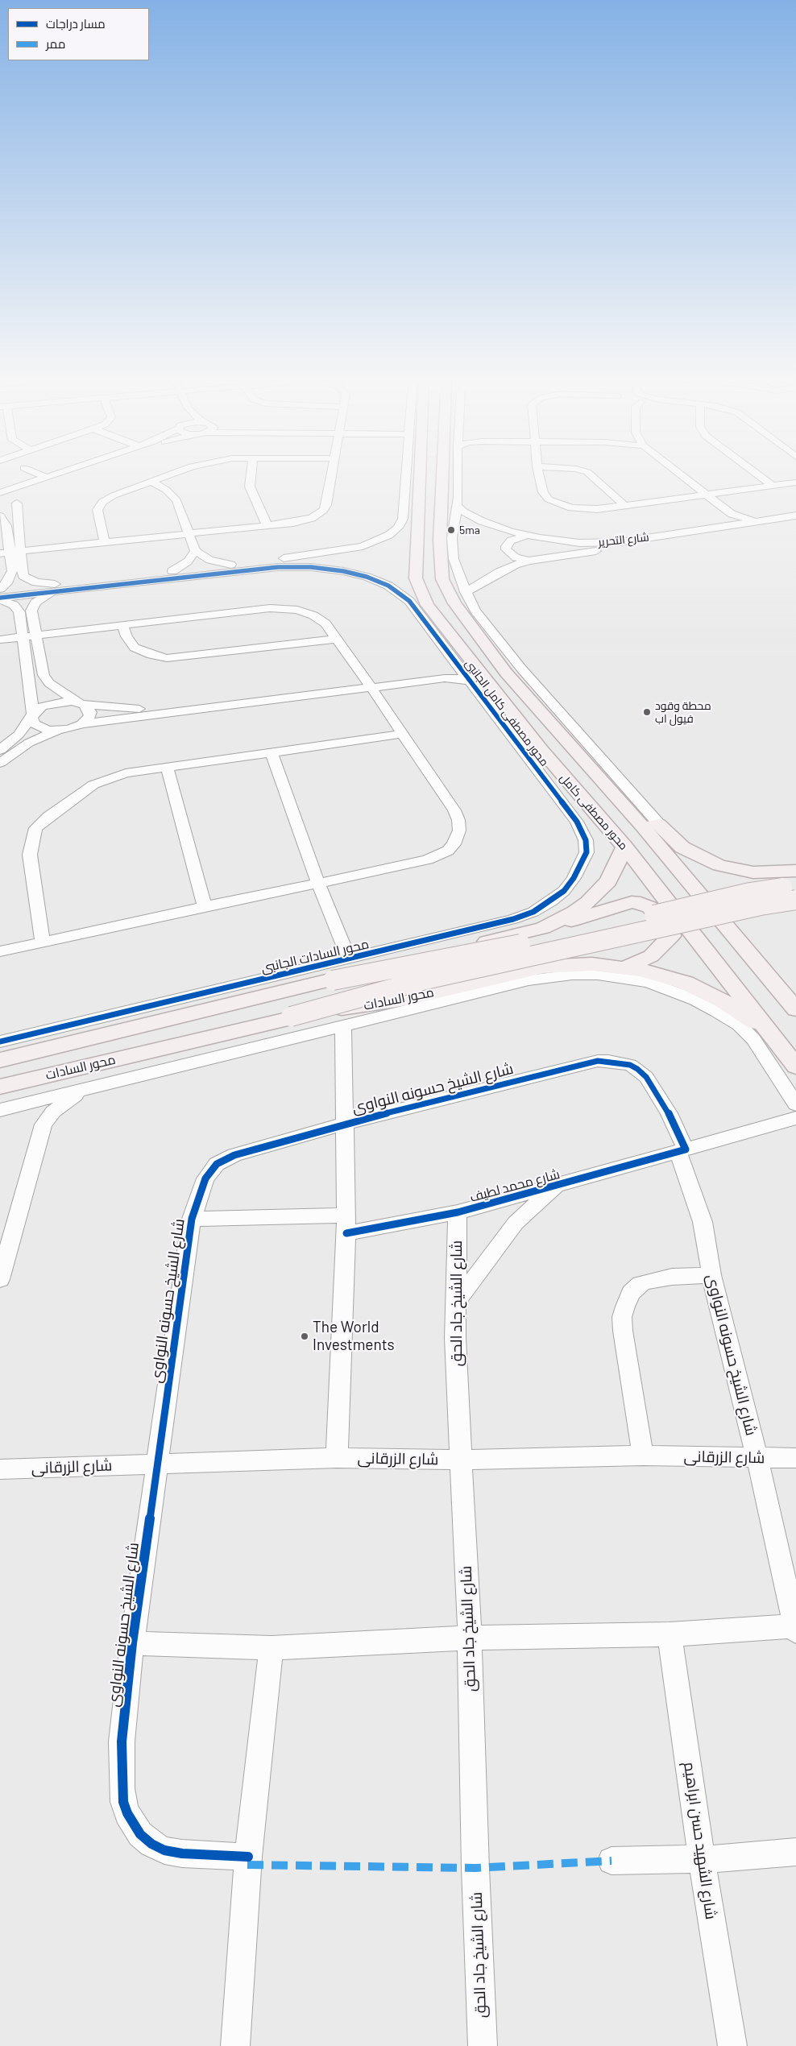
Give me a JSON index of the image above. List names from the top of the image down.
{
  "streets": {
    "main road": ["محور مصطفى كامل", "محور السادات"],
    "street": [
      "شارع التحرير",
      "محور مصطفى كامل الجانبى",
      "محور السادات الجانبى",
      "شارع الشيخ حسونه النواوى",
      "شارع محمد لطيف",
      "شارع الشيخ جاد الحق",
      "شارع الزرقانى",
      "شارع الشهيد حسن ابراهيم"
    ]
  },
  "crossings": [
    ["محور مصطفى كامل الجانبى", "محور مصطفى كامل"],
    ["محور مصطفى كامل الجانبى", "محور السادات الجانبى"],
    ["محور مصطفى كامل", "محور السادات"],
    ["شارع الشيخ حسونه النواوى", "شارع محمد لطيف"],
    ["شارع الشيخ حسونه النواوى", "شارع الزرقانى"],
    ["شارع محمد لطيف", "شارع الشيخ جاد الحق"],
    ["شارع الشيخ جاد الحق", "شارع الزرقانى"]
  ],
  "places": ["5ma", "محطة وقود فيول اب", "The World Investments"],
  "legend": ["مسار دراجات", "ممر"]
}
